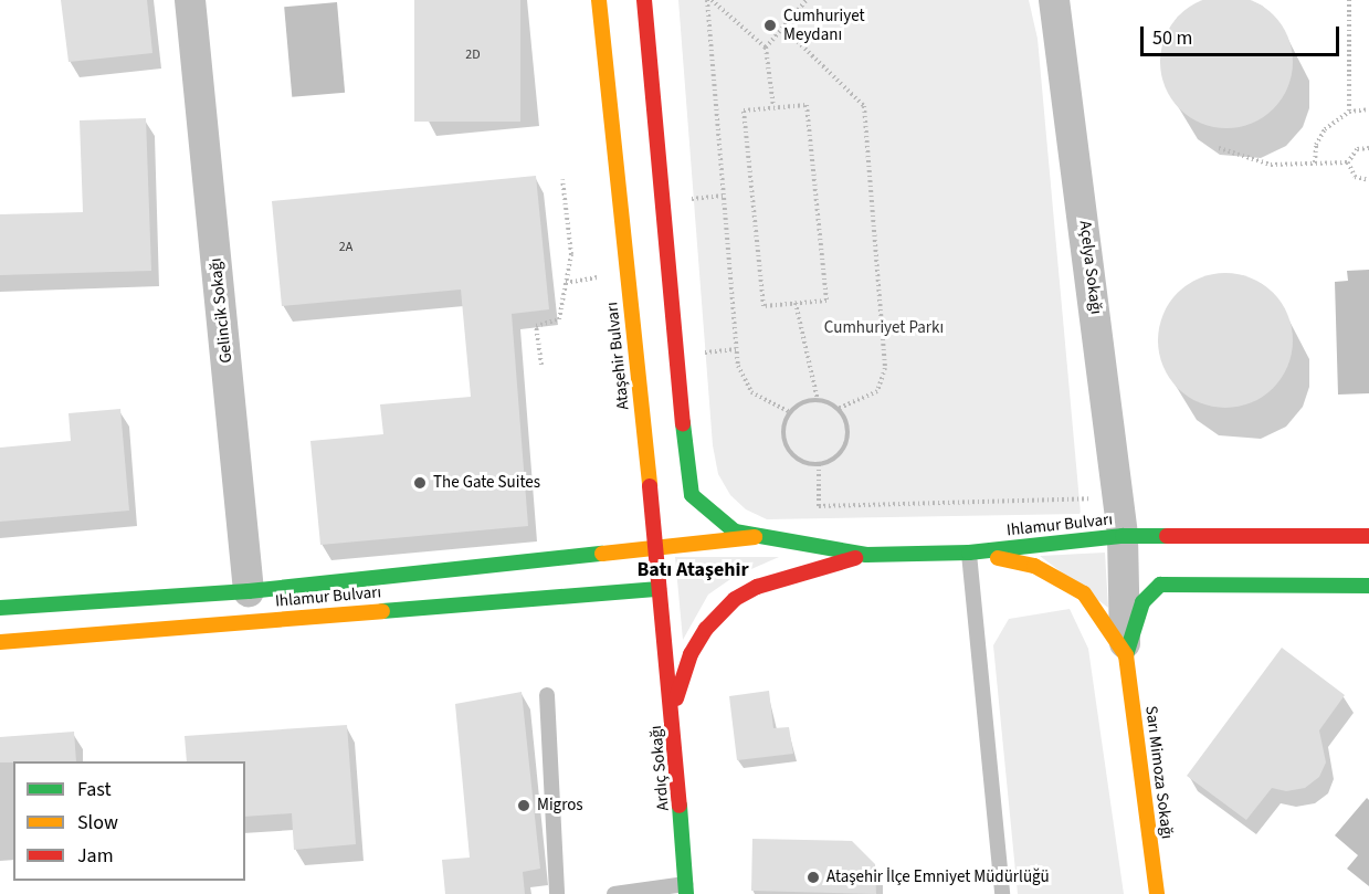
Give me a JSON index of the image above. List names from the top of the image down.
{
  "streets": {
    "main road": [
      "Ataşehir Bulvarı",
      "Ihlamur Bulvarı",
      "Ardıç Sokağı",
      "Sarı Mimoza Sokağı"
    ],
    "street": ["Açelya Sokağı", "Gelincik Sokağı"]
  },
  "crossings": [
    ["Açelya Sokağı", "Ihlamur Bulvarı"],
    ["Açelya Sokağı", "Sarı Mimoza Sokağı"],
    ["Gelincik Sokağı", "Ihlamur Bulvarı"],
    ["Ataşehir Bulvarı", "Ihlamur Bulvarı"],
    ["Ataşehir Bulvarı", "Ardıç Sokağı"],
    ["Ihlamur Bulvarı", "Ardıç Sokağı"]
  ],
  "districts": ["Batı Ataşehir"],
  "parks": ["Cumhuriyet Parkı"],
  "places": [
    "Cumhuriyet Meydanı",
    "The Gate Suites",
    "Migros",
    "Ataşehir İlçe Emniyet Müdürlüğü"
  ],
  "house_numbers": ["2D", "2A"],
  "legend": ["Fast", "Slow", "Jam"],
  "scale_bar": "50 m"
}
